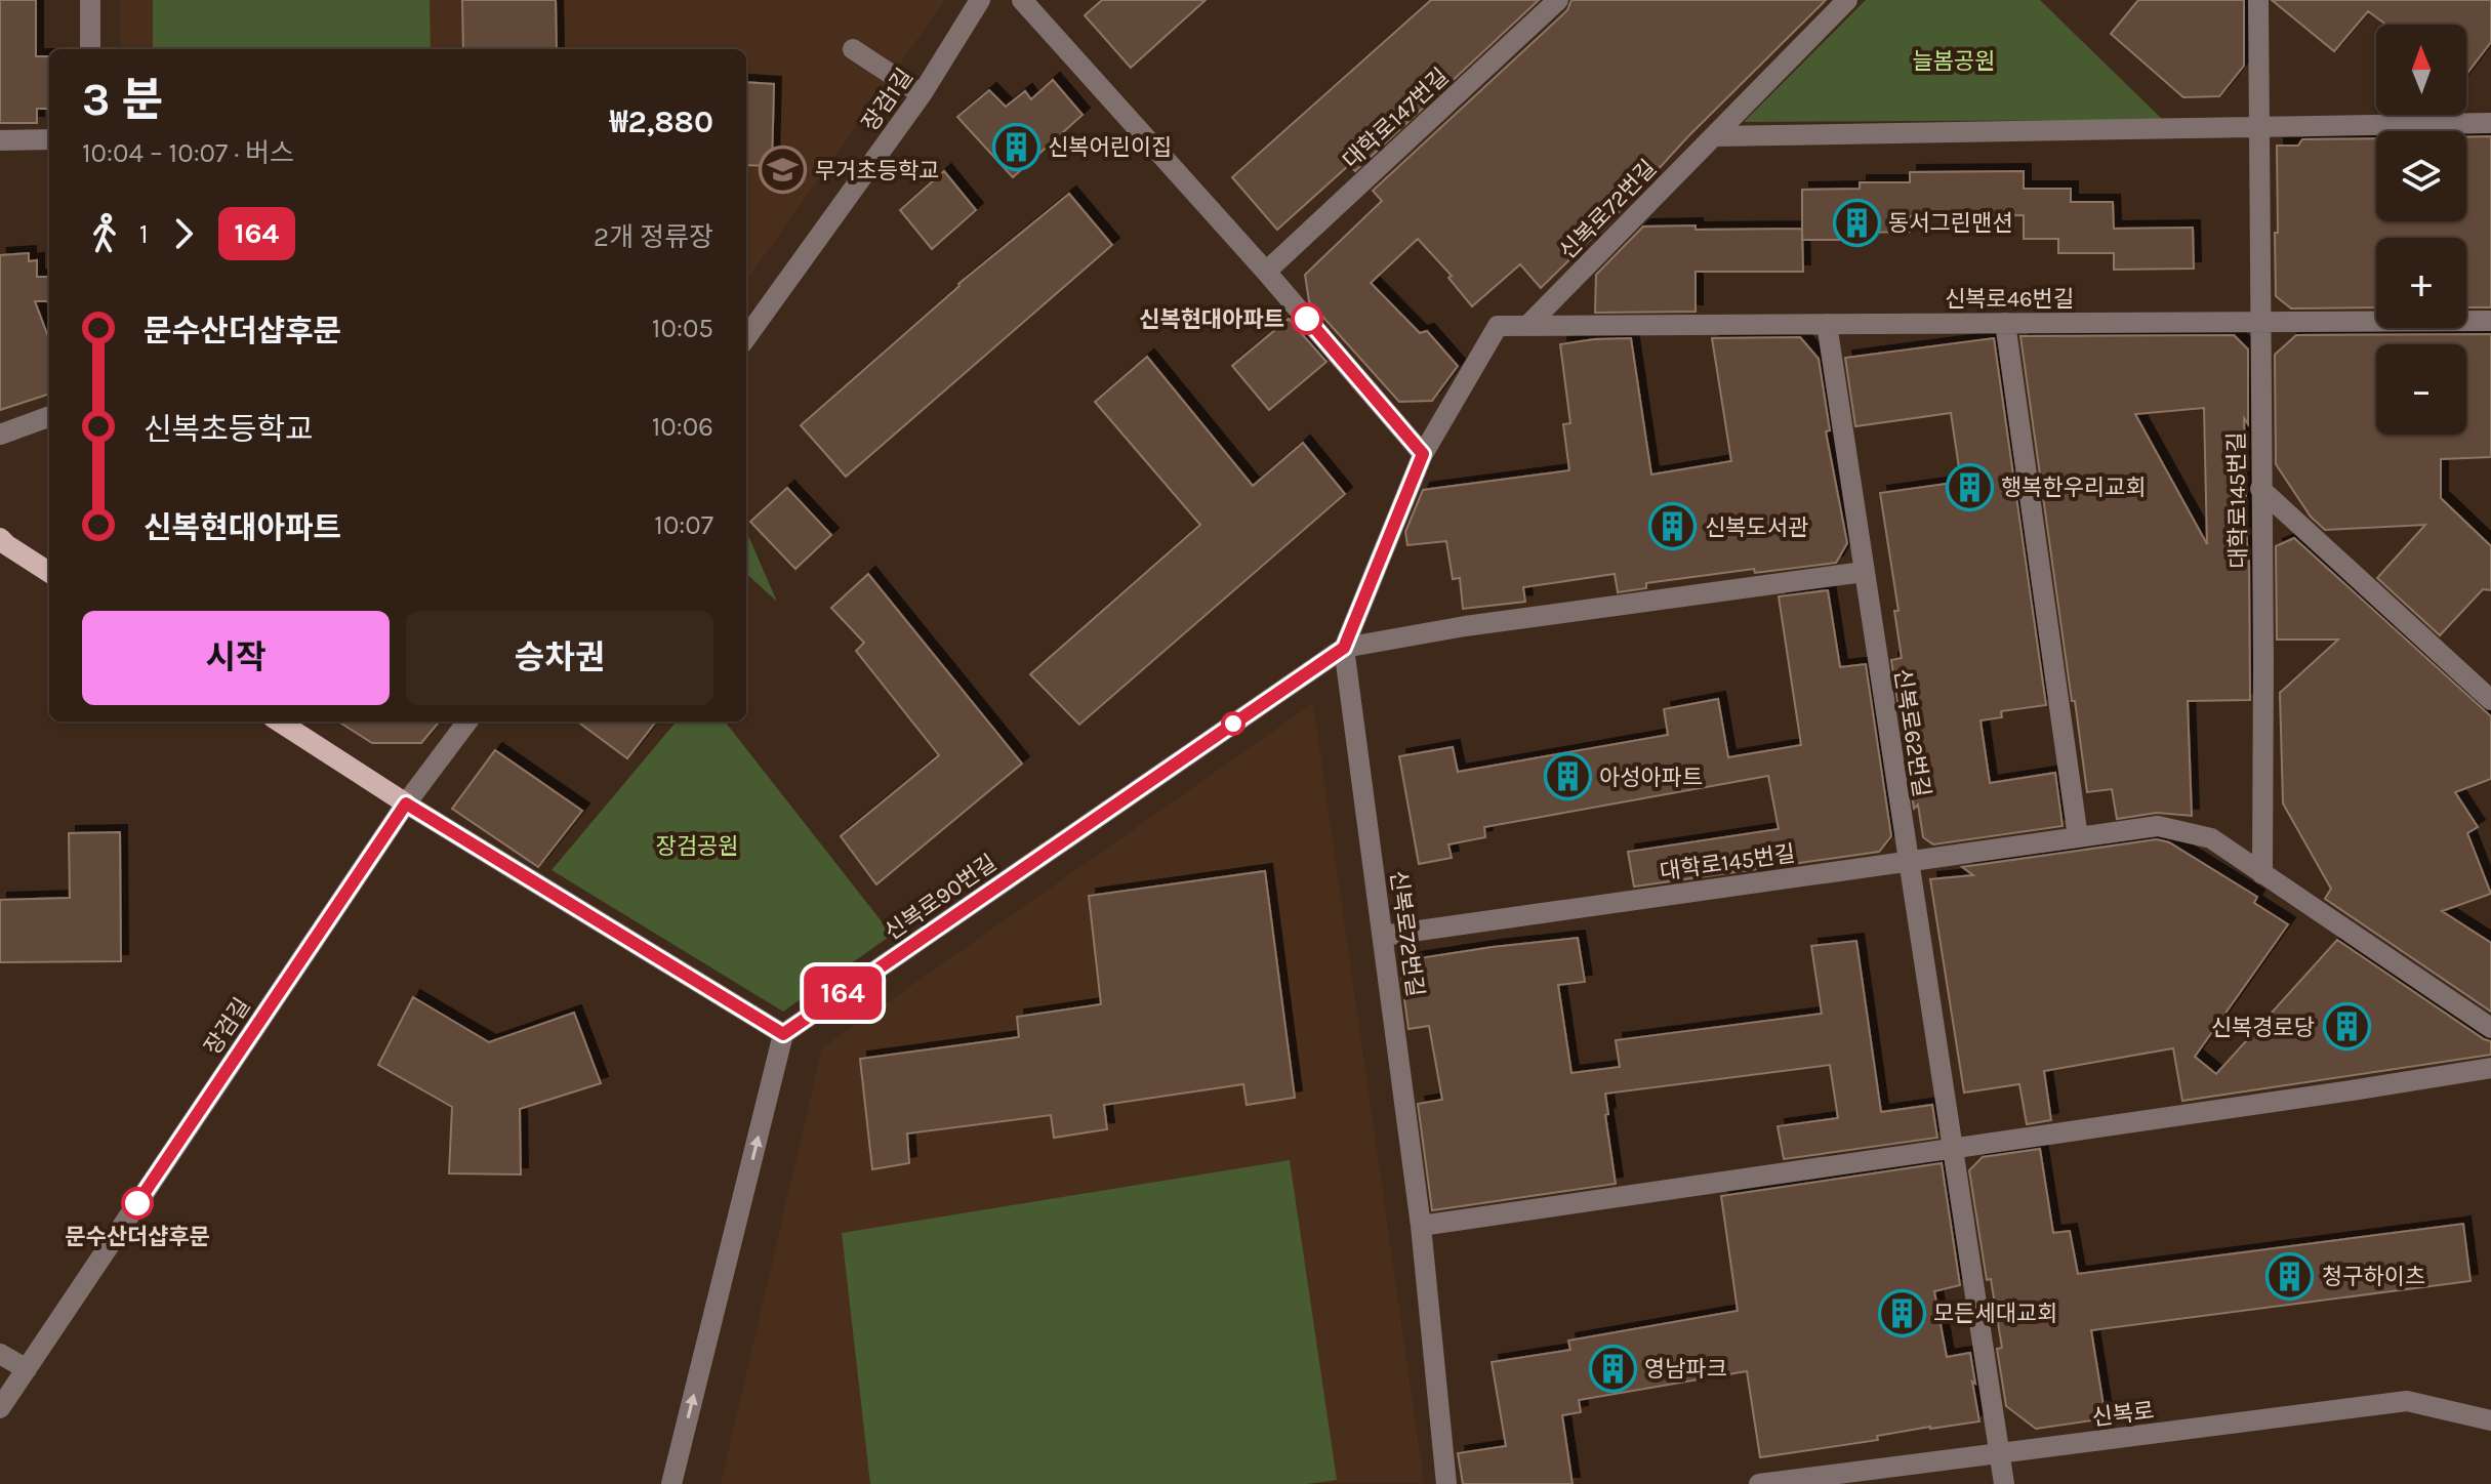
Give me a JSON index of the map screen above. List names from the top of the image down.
{
  "streets": {
    "street": [
      "장검1길",
      "대학로147번길",
      "신복로72번길",
      "신복로46번길",
      "대학로145번길",
      "신복로62번길",
      "신복로90번길",
      "장검길",
      "신복로"
    ]
  },
  "crossings": [
    ["신복로72번길", "신복로46번길"],
    ["신복로72번길", "대학로145번길"],
    ["신복로72번길", "신복로90번길"],
    ["신복로46번길", "대학로145번길"],
    ["신복로46번길", "신복로62번길"],
    ["대학로145번길", "신복로62번길"],
    ["신복로62번길", "신복로"]
  ],
  "parks": ["늘봄공원", "장검공원"],
  "places": {
    "building": [
      "신복어린이집",
      "동서그린맨션",
      "행복한우리교회",
      "신복도서관",
      "아성아파트",
      "신복경로당",
      "청구하이츠",
      "모든세대교회",
      "영남파크"
    ],
    "school or university": ["무거초등학교"],
    "other": ["신복현대아파트", "문수산더샵후문"]
  },
  "lines": ["bus line 164"],
  "north": "top",
  "page": {
    "on_map": "164",
    "map_buttons": ["+", "−"],
    "heading": ["3 분", "10:04 – 10:07 · 버스", "₩2,880"],
    "legs": ["1", "164", "2개 정류장"],
    "list": [
      {
        "name": "문수산더샵후문",
        "value": "10:05"
      },
      {
        "name": "신복초등학교",
        "value": "10:06"
      },
      {
        "name": "신복현대아파트",
        "value": "10:07"
      }
    ],
    "buttons": ["시작", "승차권"]
  }
}
